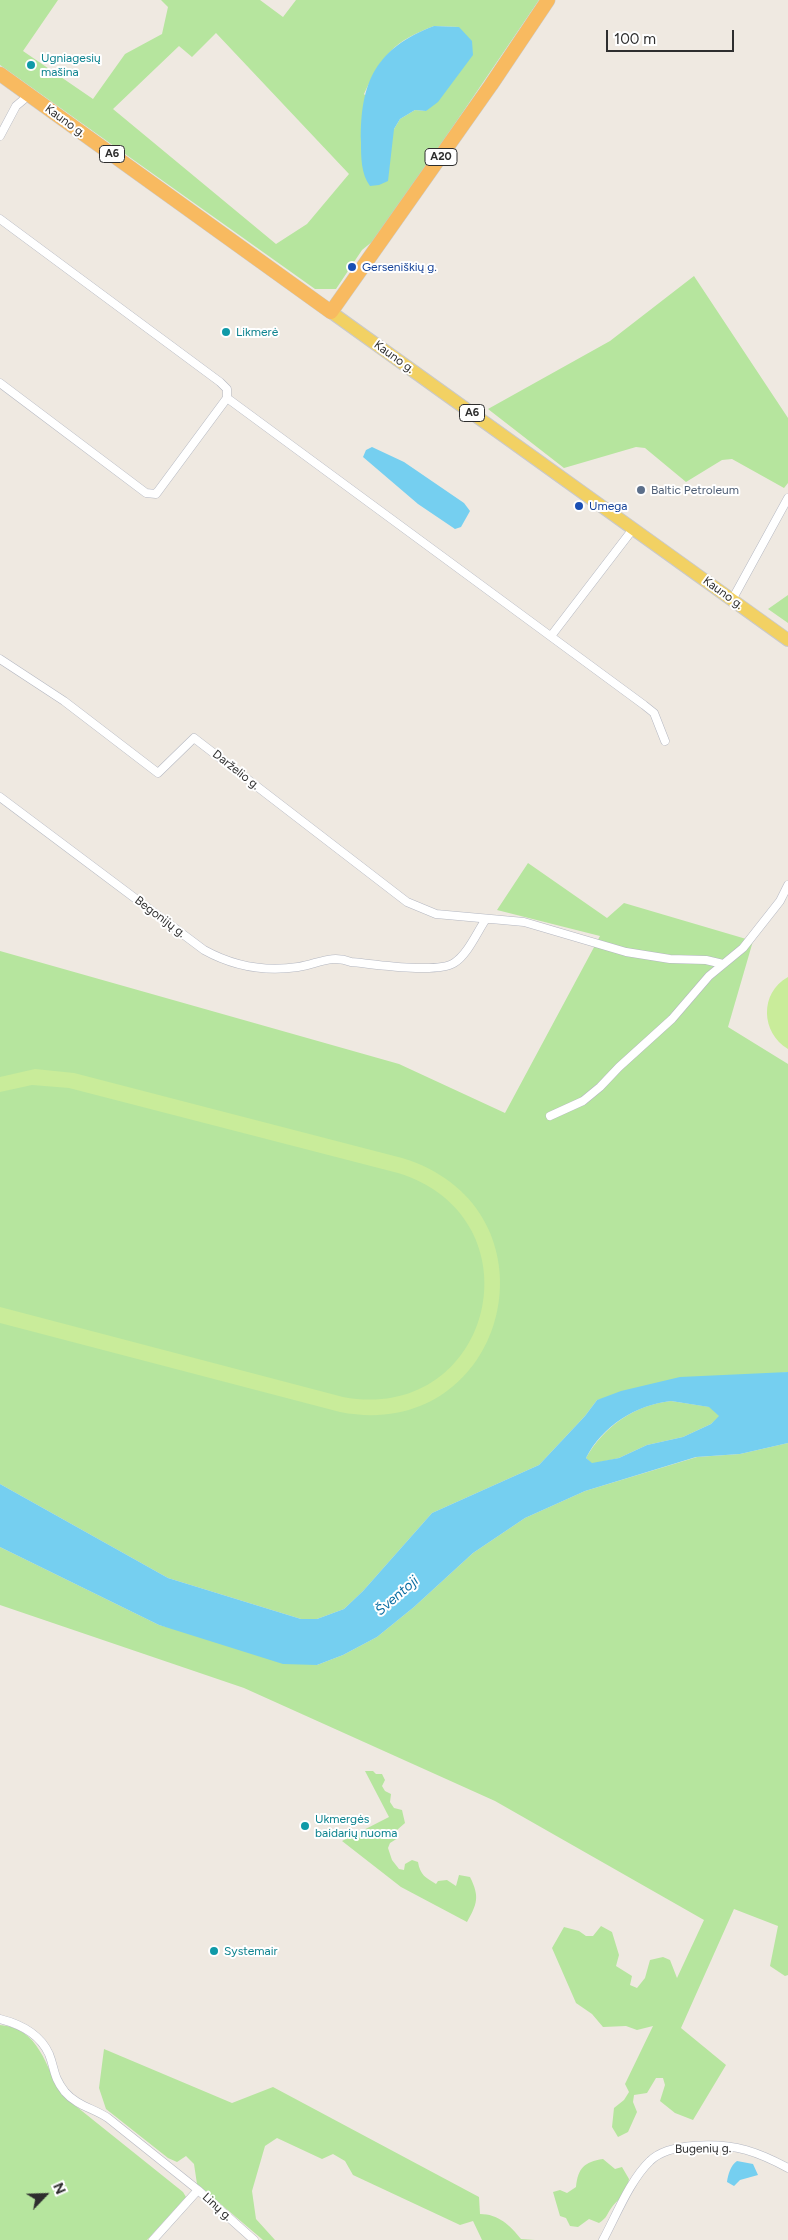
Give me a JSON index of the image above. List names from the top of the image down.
{
  "streets": {
    "highway": ["Kauno g.", "A6", "A20"],
    "street": [
      "Darželio g.",
      "Begonijų g.",
      "Bugenių g.",
      "Linų g."
    ]
  },
  "crossings": [
    ["Kauno g.", "A20"],
    ["Darželio g.", "Begonijų g."]
  ],
  "water": ["Šventoji"],
  "places": [
    "Ugniagesių mašina",
    "Gerseniškių g.",
    "Likmerė",
    "Baltic Petroleum",
    "Umega",
    "Ukmergės baidarių nuoma",
    "Systemair"
  ],
  "scale_bar": "100 m",
  "north": "top right"
}
